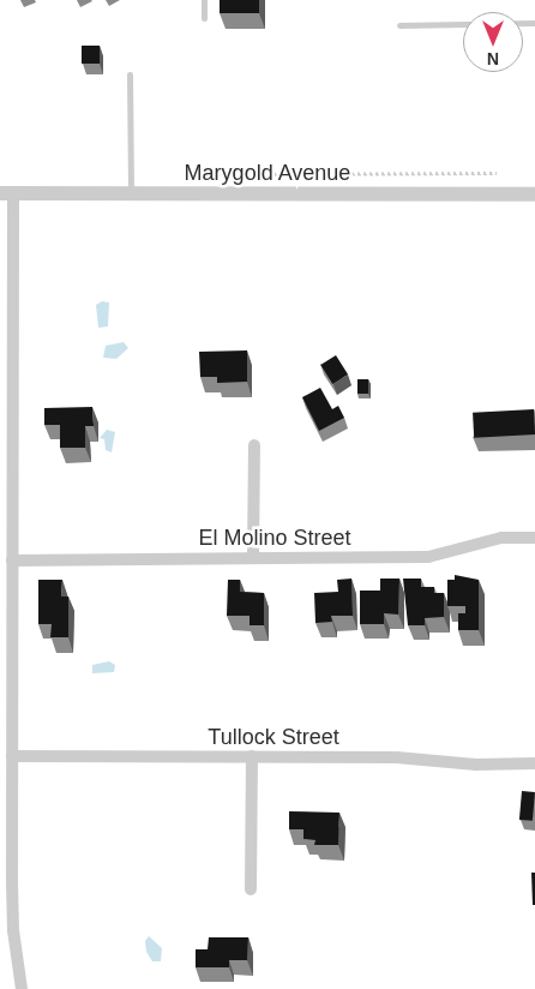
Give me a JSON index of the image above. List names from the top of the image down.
{
  "streets": {
    "street": ["Marygold Avenue", "El Molino Street", "Tullock Street"]
  },
  "north": "bottom"
}
